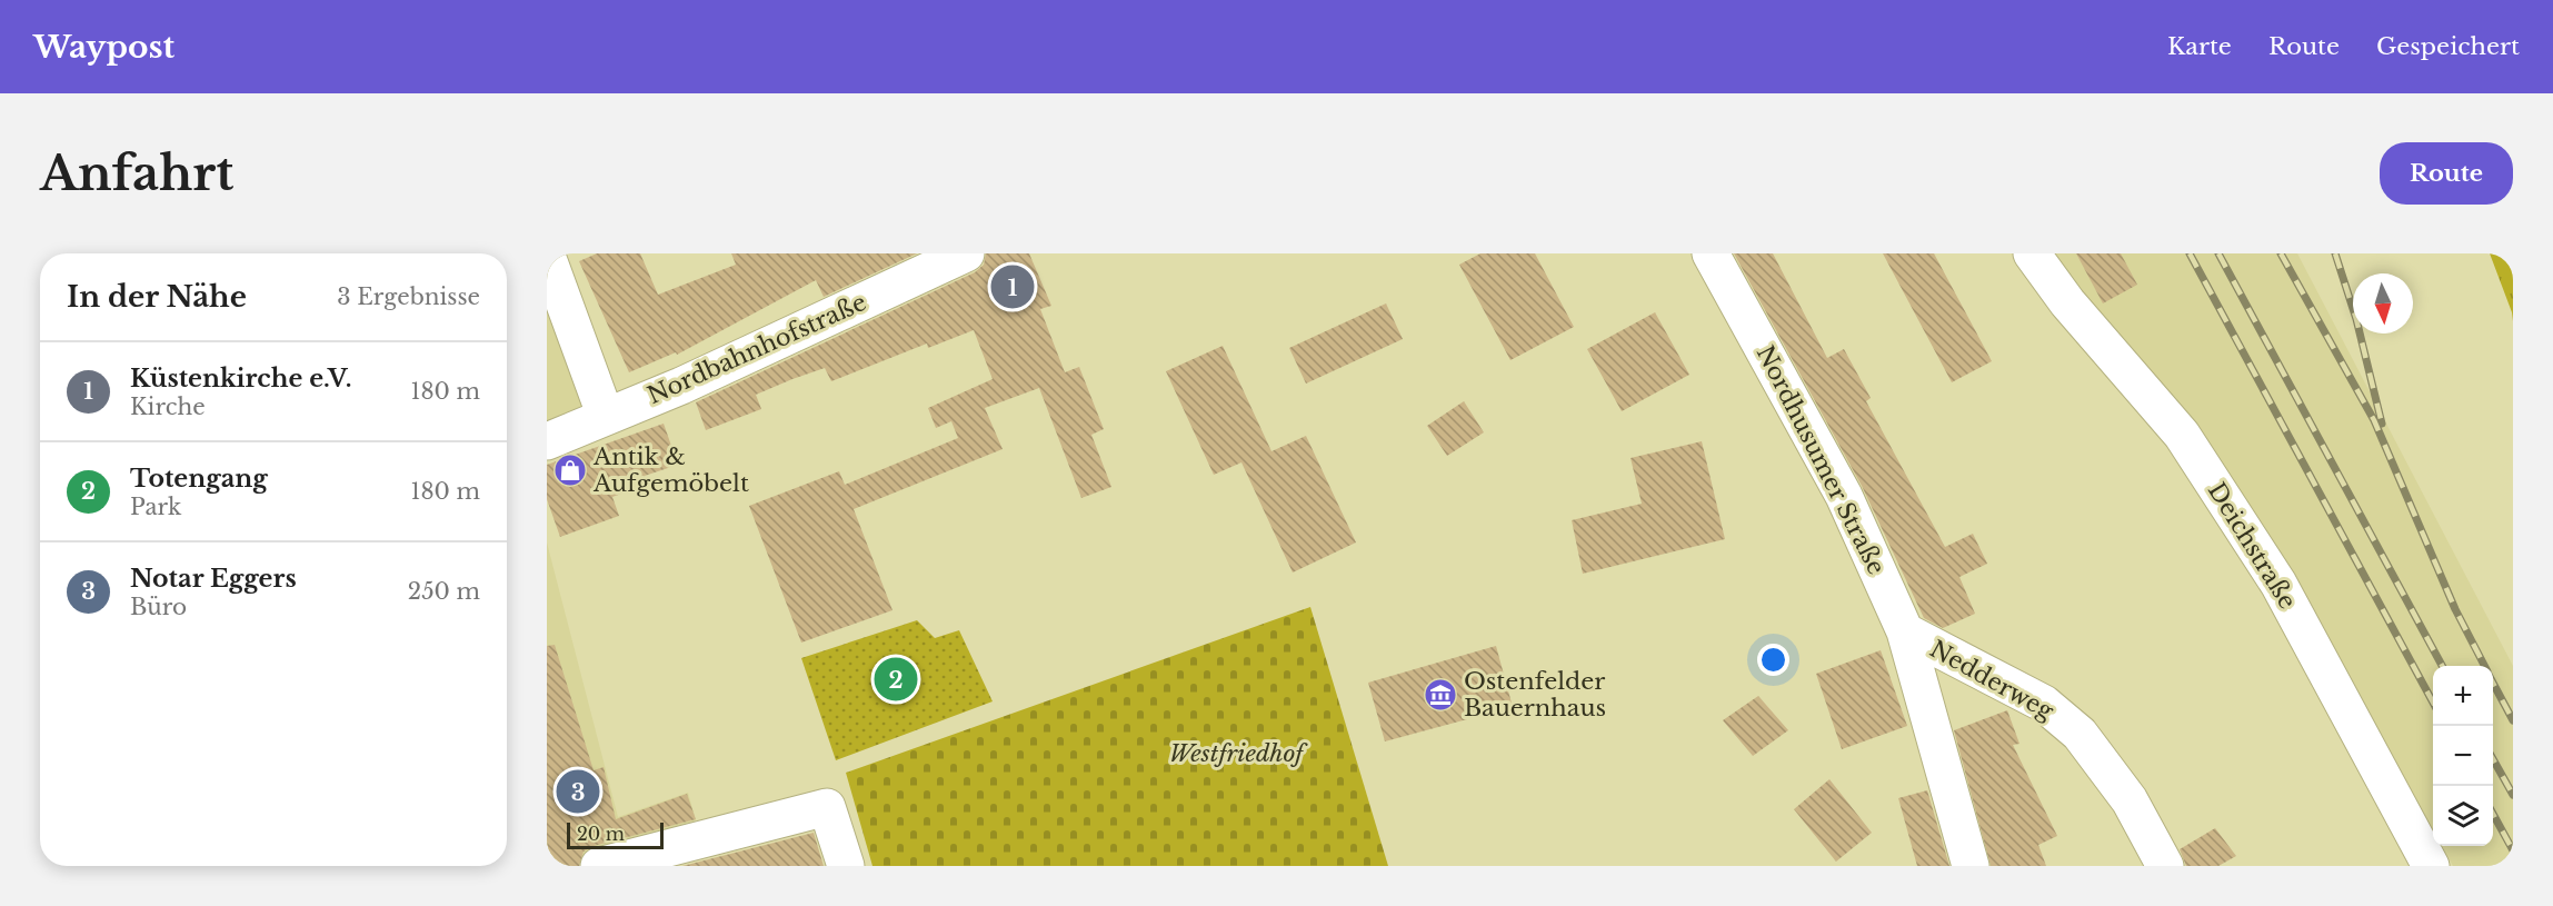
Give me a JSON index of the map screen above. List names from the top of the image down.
{
  "streets": {
    "street": [
      "Nordbahnhofstraße",
      "Nordhusumer Straße",
      "Deichstraße",
      "Nedderweg"
    ]
  },
  "crossings": [
    ["Nordhusumer Straße", "Nedderweg"]
  ],
  "parks": ["Westfriedhof"],
  "places": {
    "shop": ["Antik & Aufgemöbelt"],
    "museum": ["Ostenfelder Bauernhaus"]
  },
  "scale_bar": "20 m",
  "north": "bottom",
  "page": {
    "header": "Waypost",
    "nav": ["Karte", "Route", "Gespeichert"],
    "buttons": "Route",
    "title": "Anfahrt",
    "heading": ["In der Nähe", "3 Ergebnisse"],
    "pins": ["1", "2", "3"],
    "list": [
      {
        "mark": "1",
        "name": "Küstenkirche e.V.",
        "note": "Kirche",
        "value": "180 m"
      },
      {
        "mark": "2",
        "name": "Totengang",
        "note": "Park",
        "value": "180 m"
      },
      {
        "mark": "3",
        "name": "Notar Eggers",
        "note": "Büro",
        "value": "250 m"
      }
    ],
    "map_buttons": ["+", "−"],
    "scale": "20 m"
  }
}
